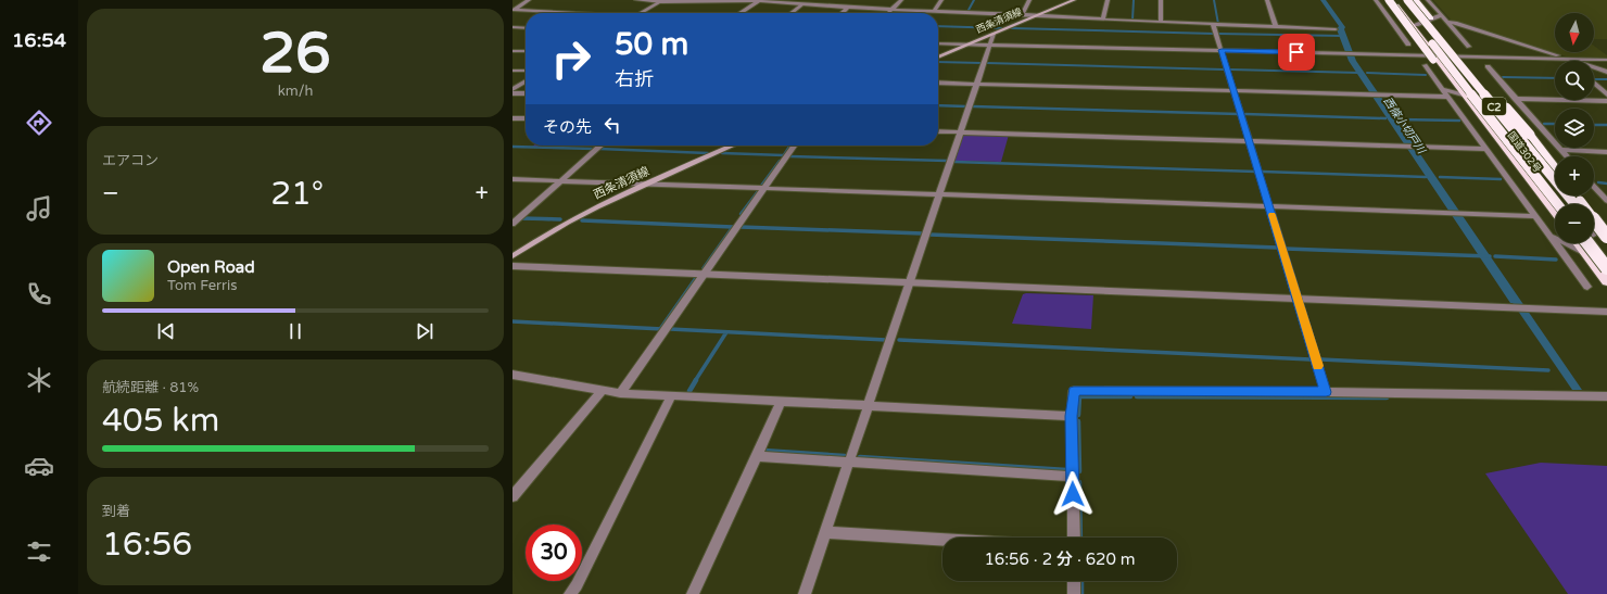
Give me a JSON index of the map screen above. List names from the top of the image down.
{
  "streets": {
    "highway": ["C2", "国道302号"],
    "main road": ["西条清須線"]
  },
  "water": ["西條小切戸川"],
  "north": "bottom",
  "page": {
    "tabs": "16:54",
    "tile": [
      ["26", "km/h"],
      "エアコン",
      ["航続距離 · 81%", "405 km"],
      ["到着", "16:56"]
    ],
    "map_buttons": ["+", "−"],
    "turn": ["50 m", "右折"],
    "then": "その先",
    "heat": ["−", "21°", "+"],
    "song": ["Open Road", "Tom Ferris"],
    "limit": "30",
    "trip": "16:56 · 2 分 · 620 m"
  }
}
